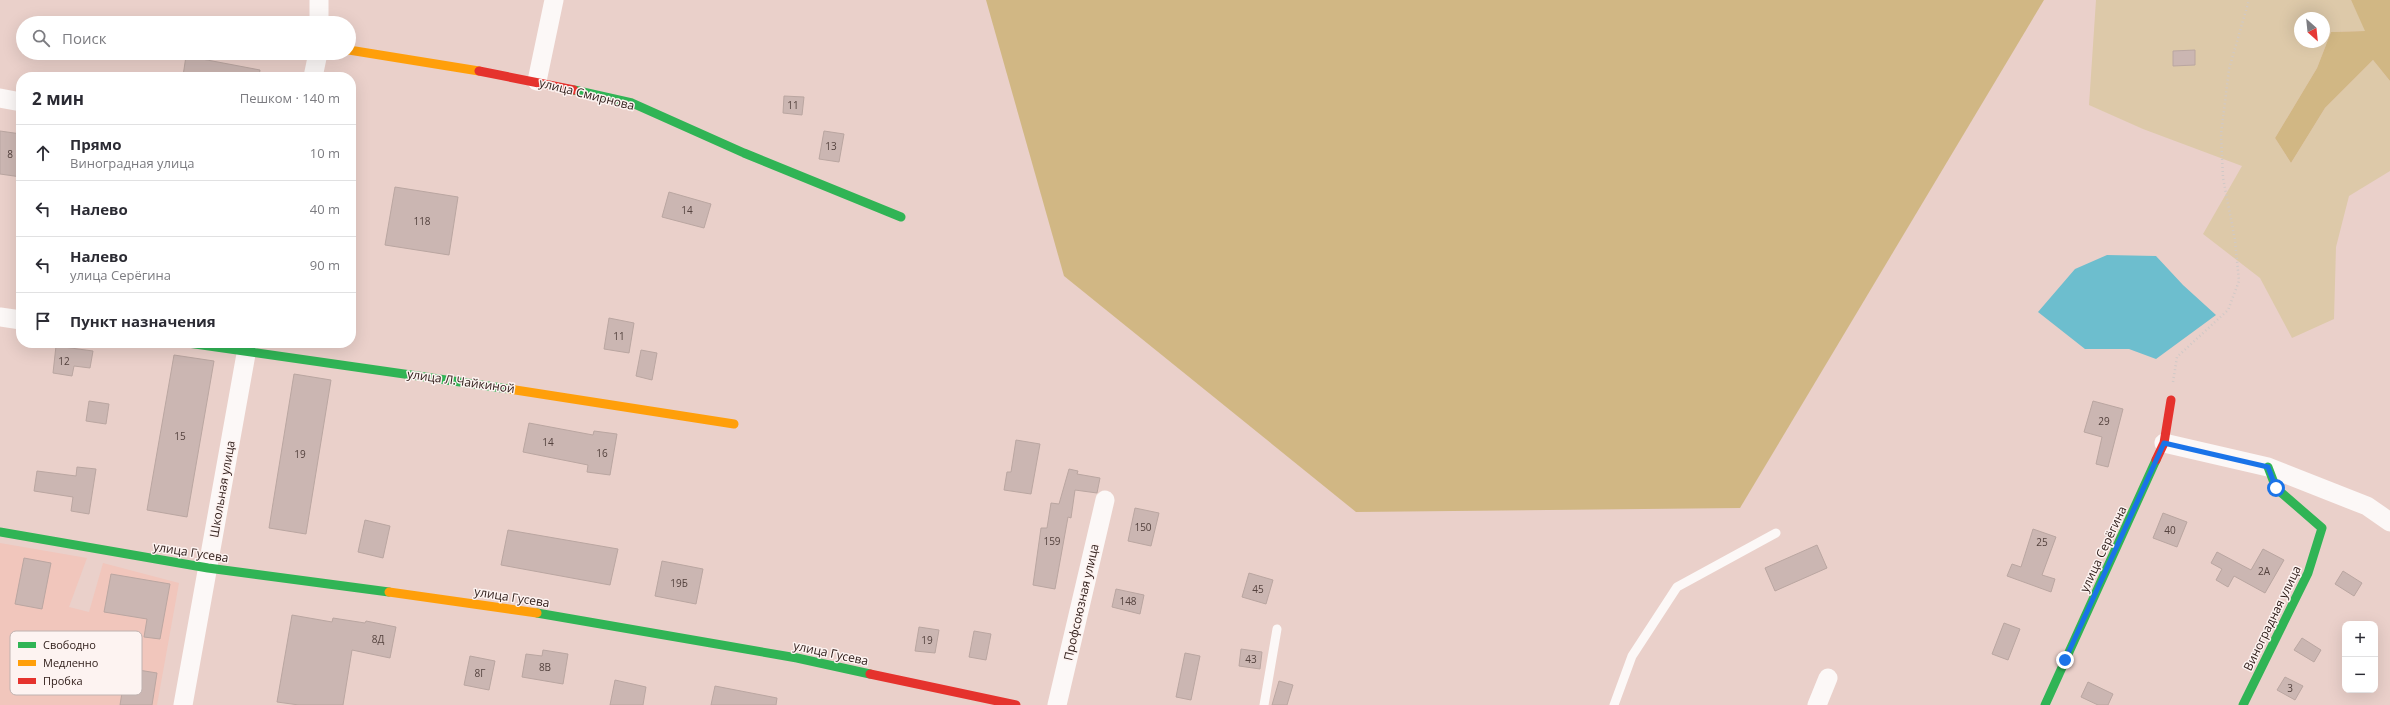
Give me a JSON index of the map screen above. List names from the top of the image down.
{
  "streets": {
    "street": [
      "улица Смирнова",
      "улица Л.Чайкиной",
      "Школьная улица",
      "улица Серёгина",
      "улица Гусева",
      "Профсоюзная улица",
      "Виноградная улица"
    ]
  },
  "crossings": [
    ["Школьная улица", "улица Гусева"]
  ],
  "house_numbers": [
    "11",
    "13",
    "8",
    "14",
    "118",
    "11",
    "12",
    "29",
    "15",
    "14",
    "16",
    "19",
    "150",
    "40",
    "159",
    "25",
    "2А",
    "19Б",
    "45",
    "148",
    "8Д",
    "19",
    "43",
    "8В",
    "8Г",
    "3"
  ],
  "legend": ["Свободно", "Медленно", "Пробка"],
  "north": "bottom right",
  "page": {
    "search": "Поиск",
    "heading": ["2 мин", "Пешком · 140 m"],
    "list": [
      ["Прямо", "Виноградная улица", "10 m"],
      ["Налево", "40 m"],
      ["Налево", "улица Серёгина", "90 m"],
      "Пункт назначения"
    ],
    "map_buttons": ["+", "−"]
  }
}
